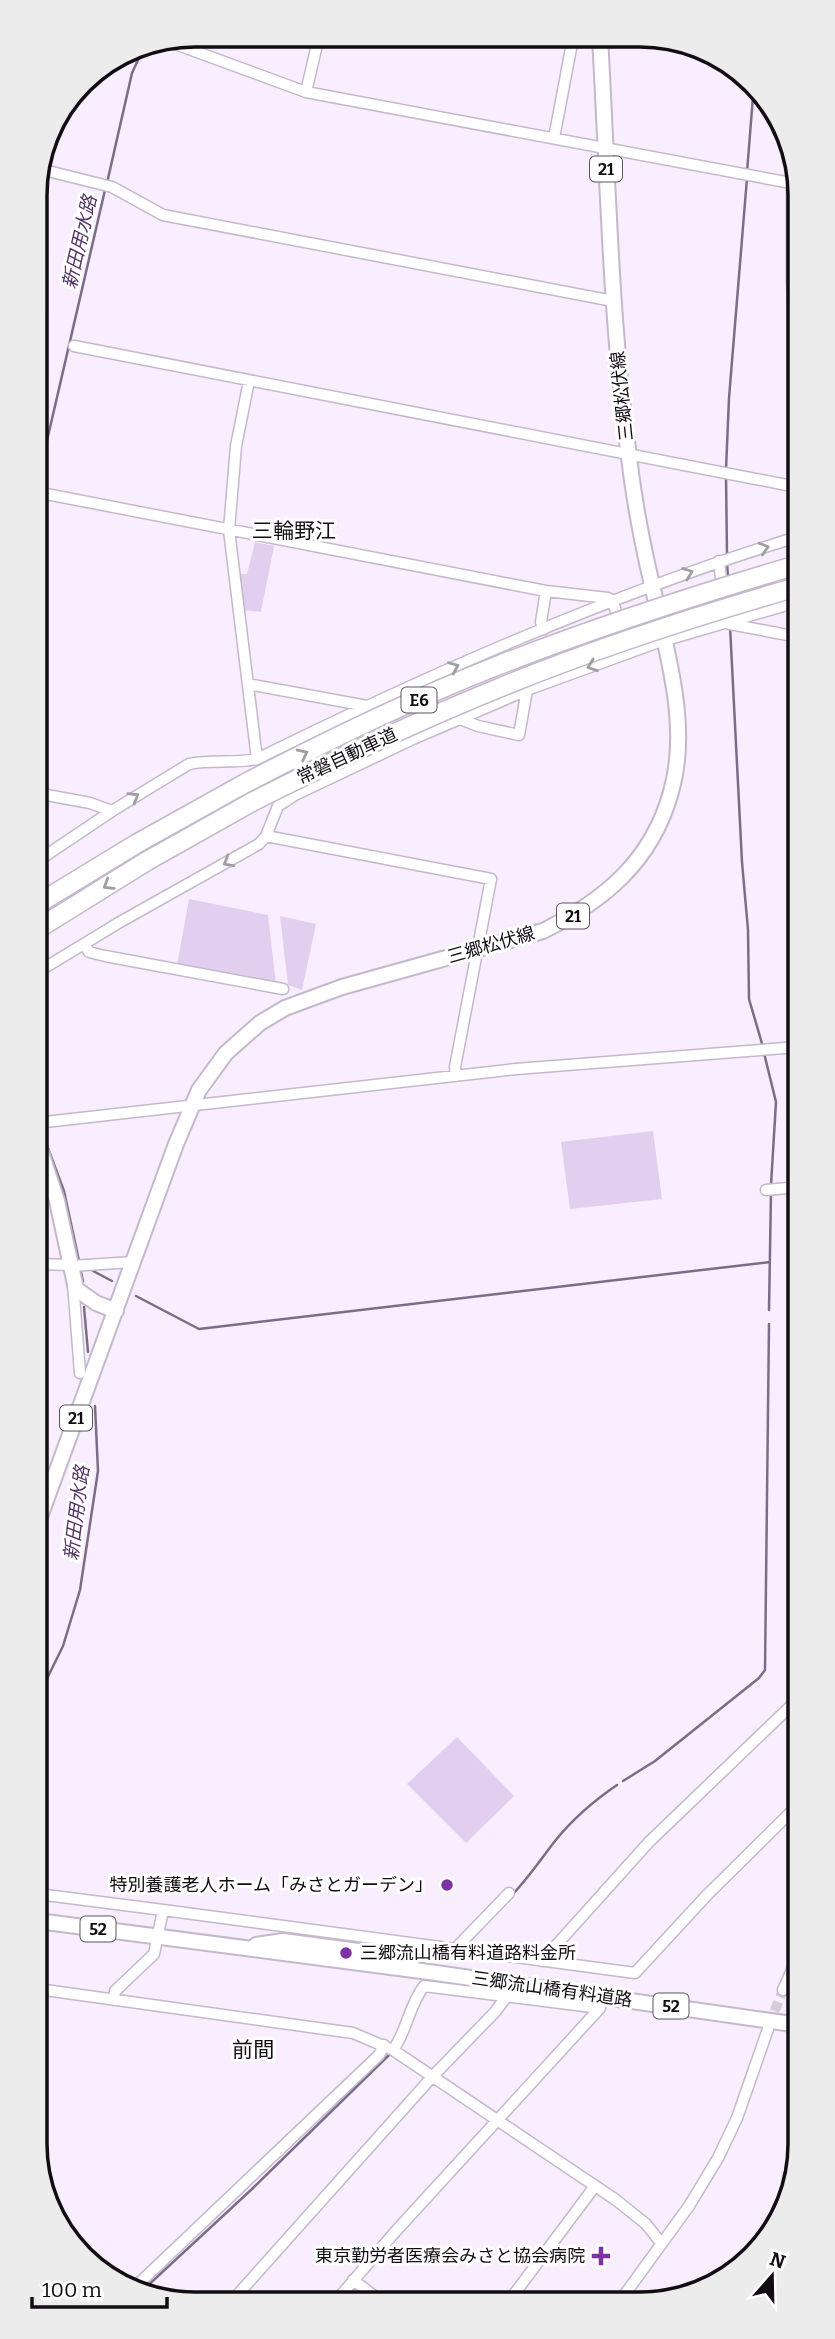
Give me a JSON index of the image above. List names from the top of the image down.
{
  "streets": {
    "highway": ["E6", "常磐自動車道"],
    "main road": [
      "21",
      "三郷松伏線",
      "52",
      "三郷流山橋有料道路"
    ]
  },
  "districts": ["三輪野江", "前間"],
  "water": ["新田用水路"],
  "places": {
    "other": ["特別養護老人ホーム「みさとガーデン」", "三郷流山橋有料道路料金所"],
    "health": ["東京勤労者医療会みさと協会病院"]
  },
  "scale_bar": "100 m",
  "north": "top"
}
